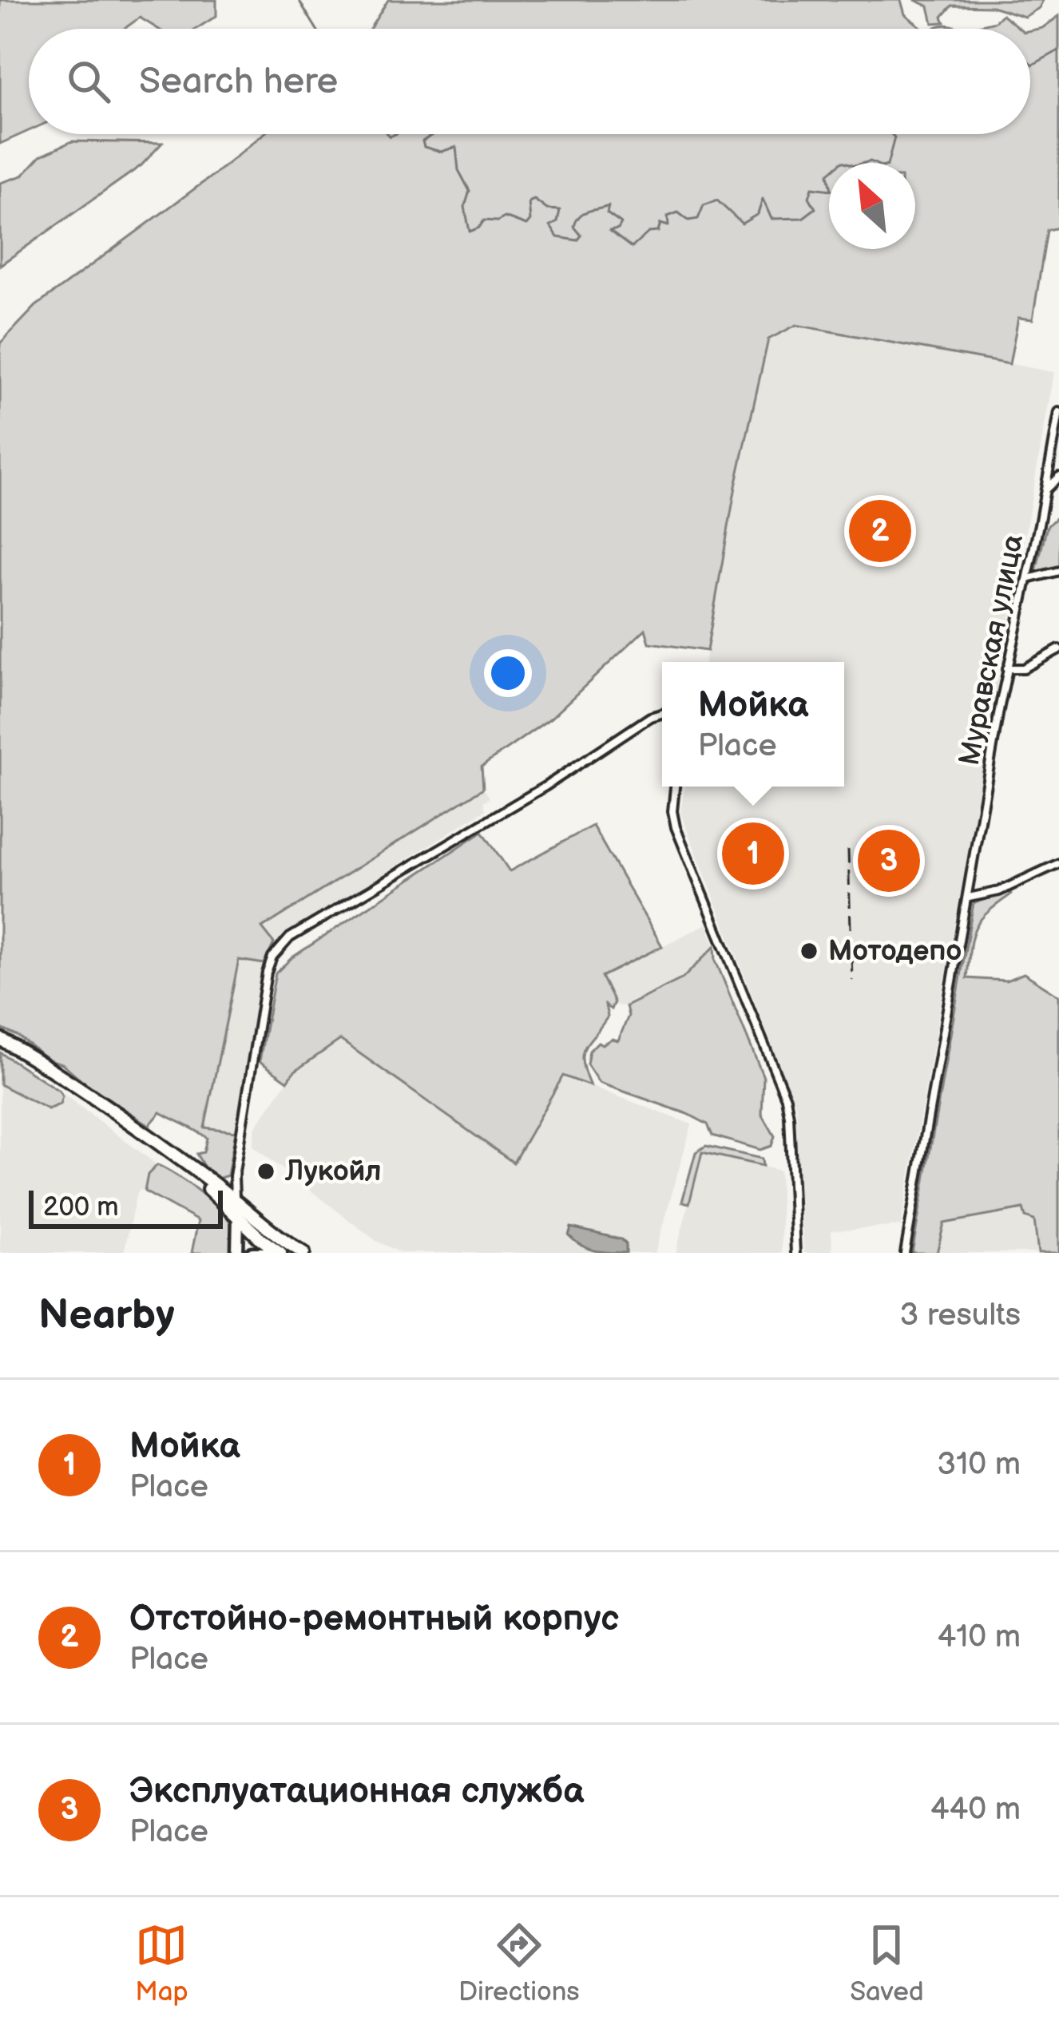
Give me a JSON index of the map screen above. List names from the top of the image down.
{
  "streets": {
    "street": ["Муравская улица"]
  },
  "places": ["Мотодепо", "Лукойл"],
  "scale_bar": "200 m",
  "north": "top left",
  "page": {
    "search": "Search here",
    "pins": ["2", "1", "3"],
    "popup": ["Мойка", "Place"],
    "scale": "200 m",
    "heading": ["Nearby", "3 results"],
    "list": [
      {
        "mark": "1",
        "name": "Мойка",
        "note": "Place",
        "value": "310 m"
      },
      {
        "mark": "2",
        "name": "Отстойно-ремонтный корпус",
        "note": "Place",
        "value": "410 m"
      },
      {
        "mark": "3",
        "name": "Эксплуатационная служба",
        "note": "Place",
        "value": "440 m"
      }
    ],
    "nav": ["Map", "Directions", "Saved"]
  }
}
